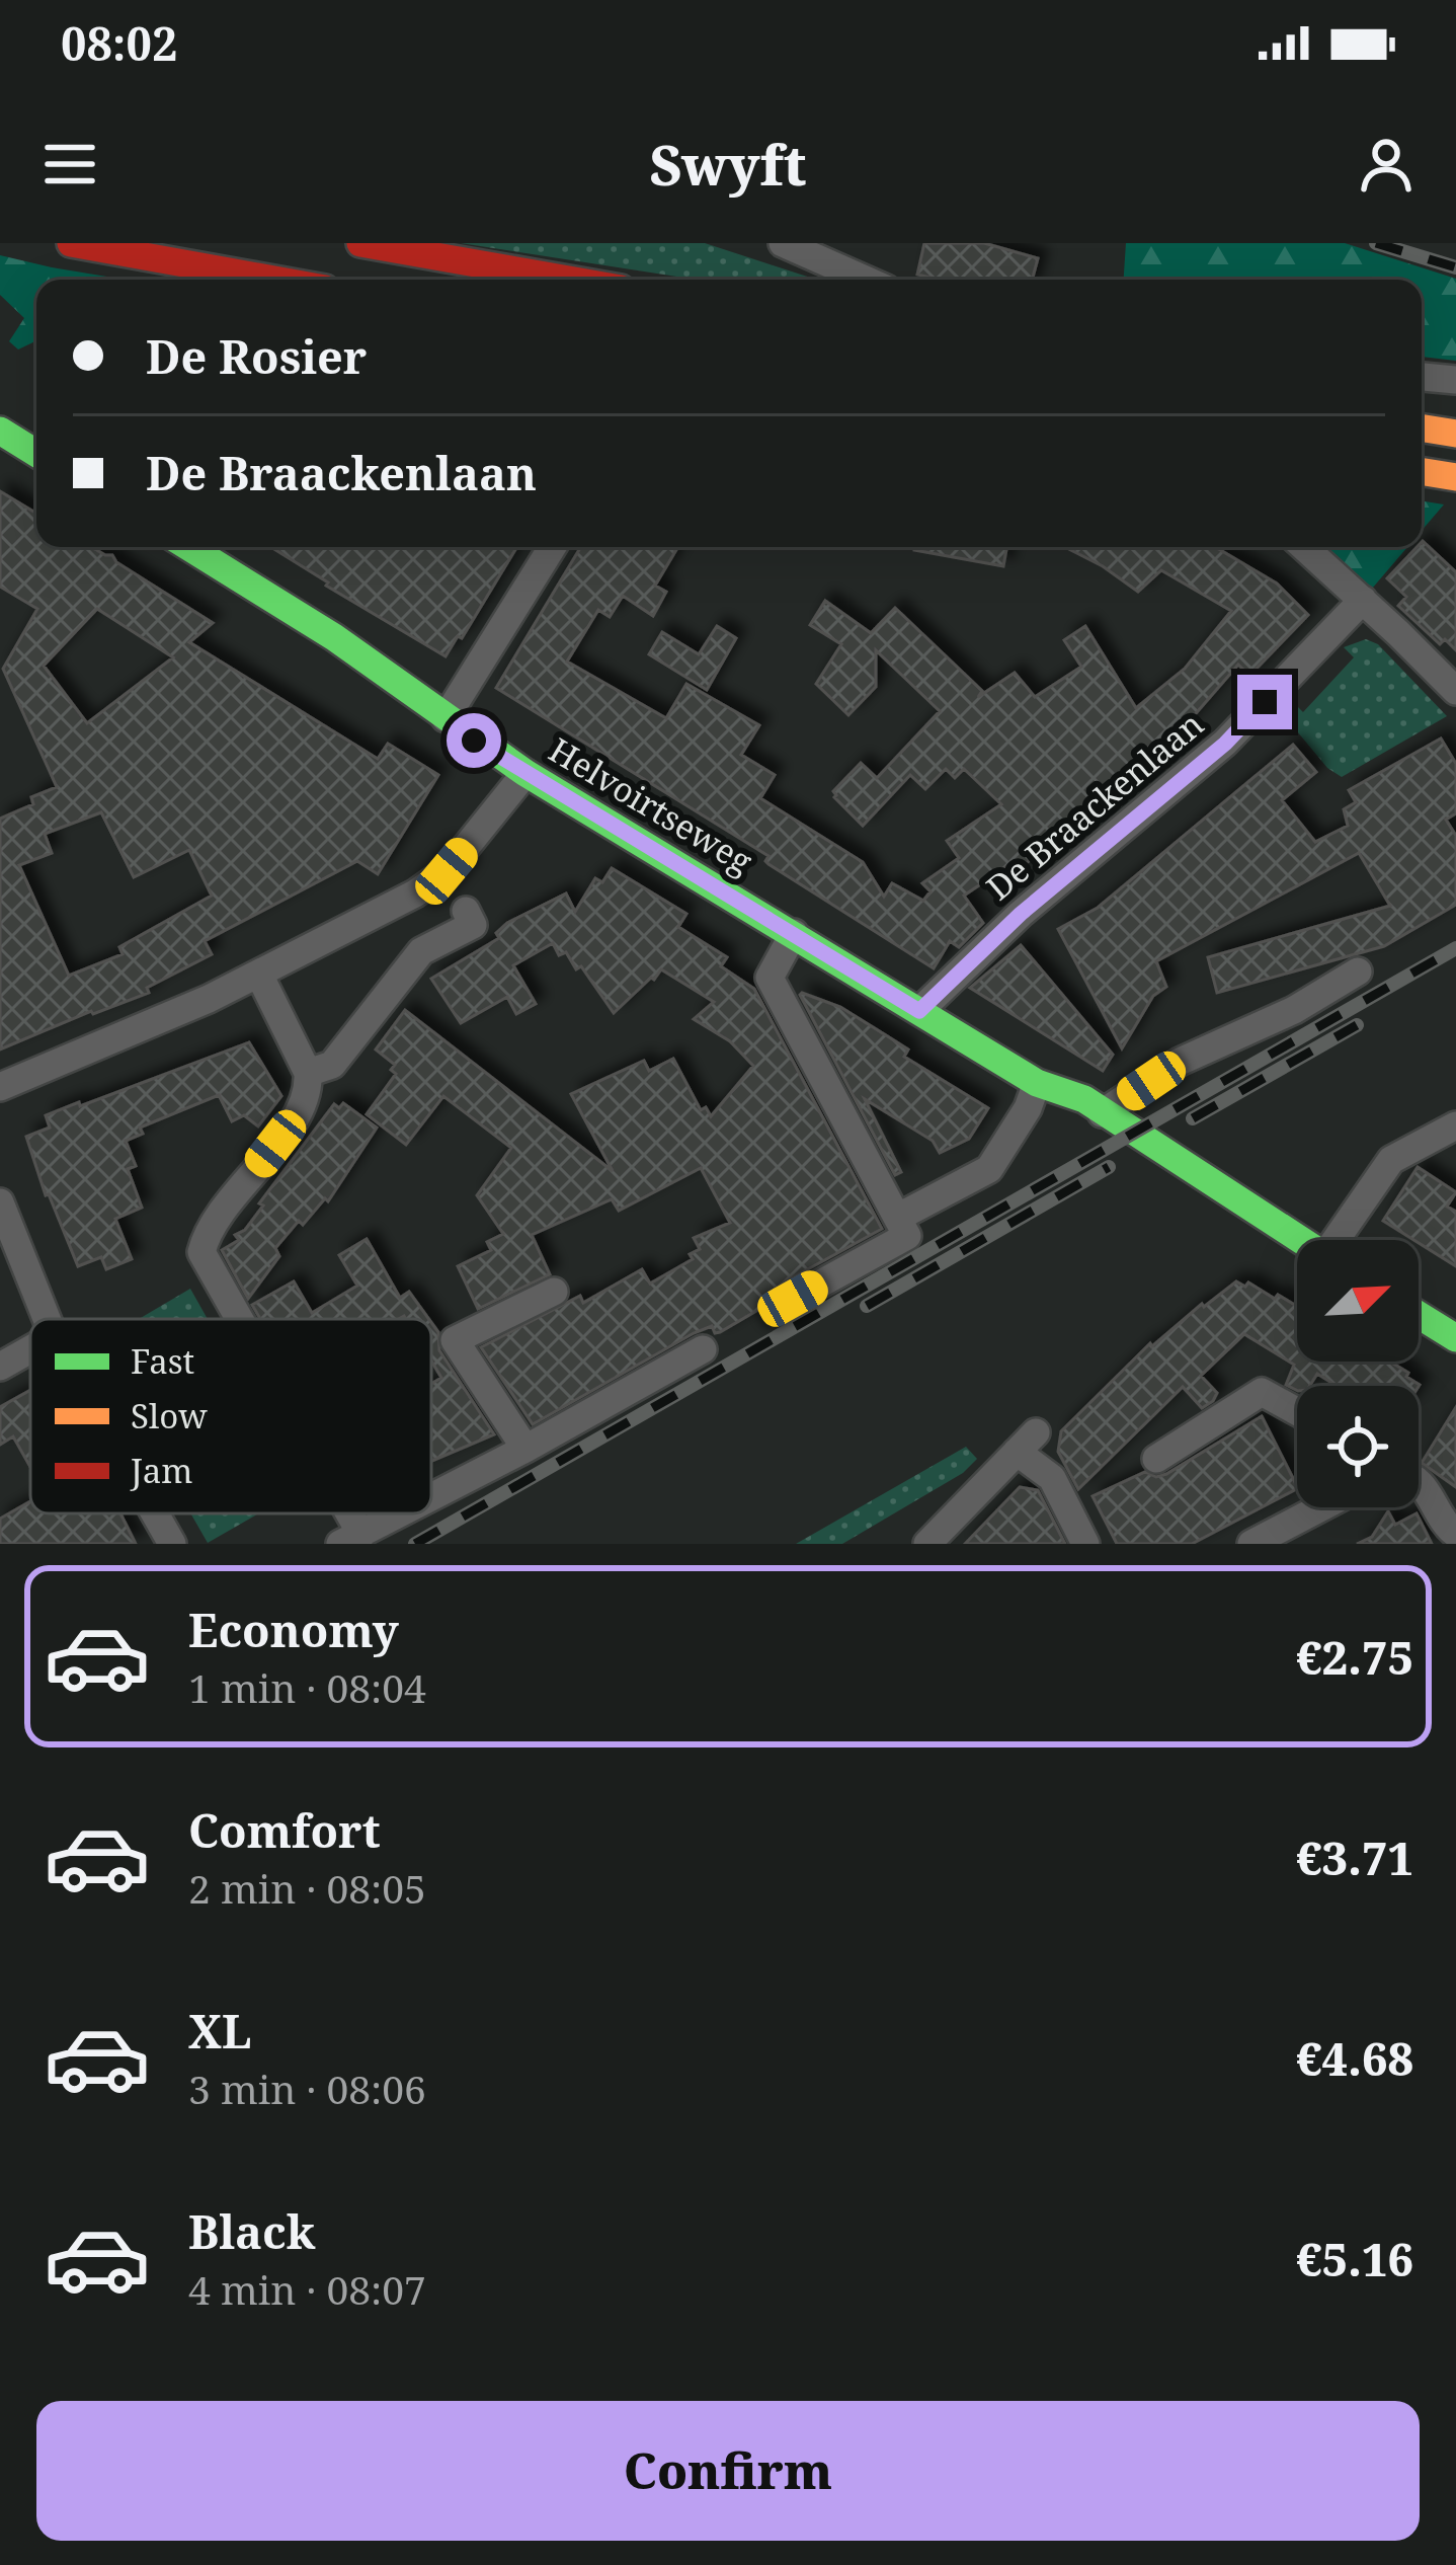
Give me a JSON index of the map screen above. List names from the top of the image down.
{
  "streets": {
    "main road": ["Helvoirtseweg"],
    "street": ["De Braackenlaan"]
  },
  "crossings": [
    ["Helvoirtseweg", "De Braackenlaan"]
  ],
  "legend": ["Fast", "Slow", "Jam"],
  "north": "top right",
  "page": {
    "status": "08:02",
    "header": "Swyft",
    "banner": ["De Rosier", "De Braackenlaan"],
    "list": [
      {
        "name": "Economy",
        "note": "1 min · 08:04",
        "value": "€2.75"
      },
      {
        "name": "Comfort",
        "note": "2 min · 08:05",
        "value": "€3.71"
      },
      {
        "name": "XL",
        "note": "3 min · 08:06",
        "value": "€4.68"
      },
      {
        "name": "Black",
        "note": "4 min · 08:07",
        "value": "€5.16"
      }
    ],
    "buttons": "Confirm"
  }
}
